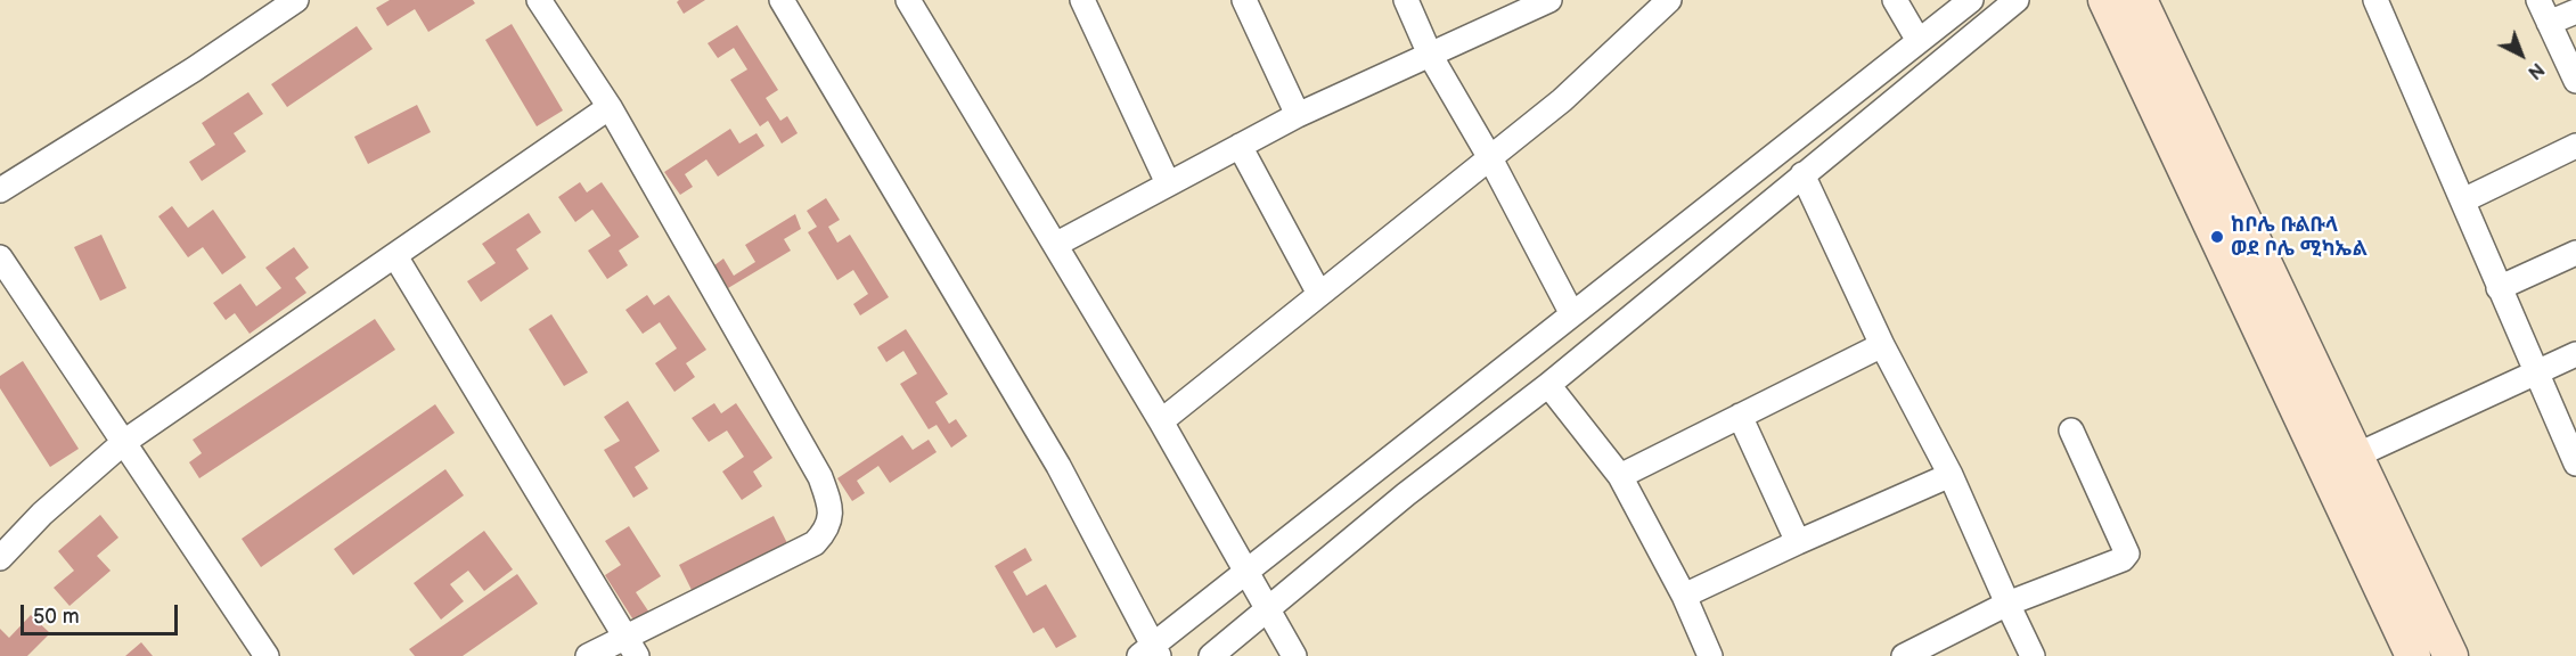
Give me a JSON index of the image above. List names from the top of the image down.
{
  "places": ["ከቦሌ ቡልቡላ ወደ ቦሌ ሚካኤል"],
  "scale_bar": "50 m",
  "north": "bottom right"
}
